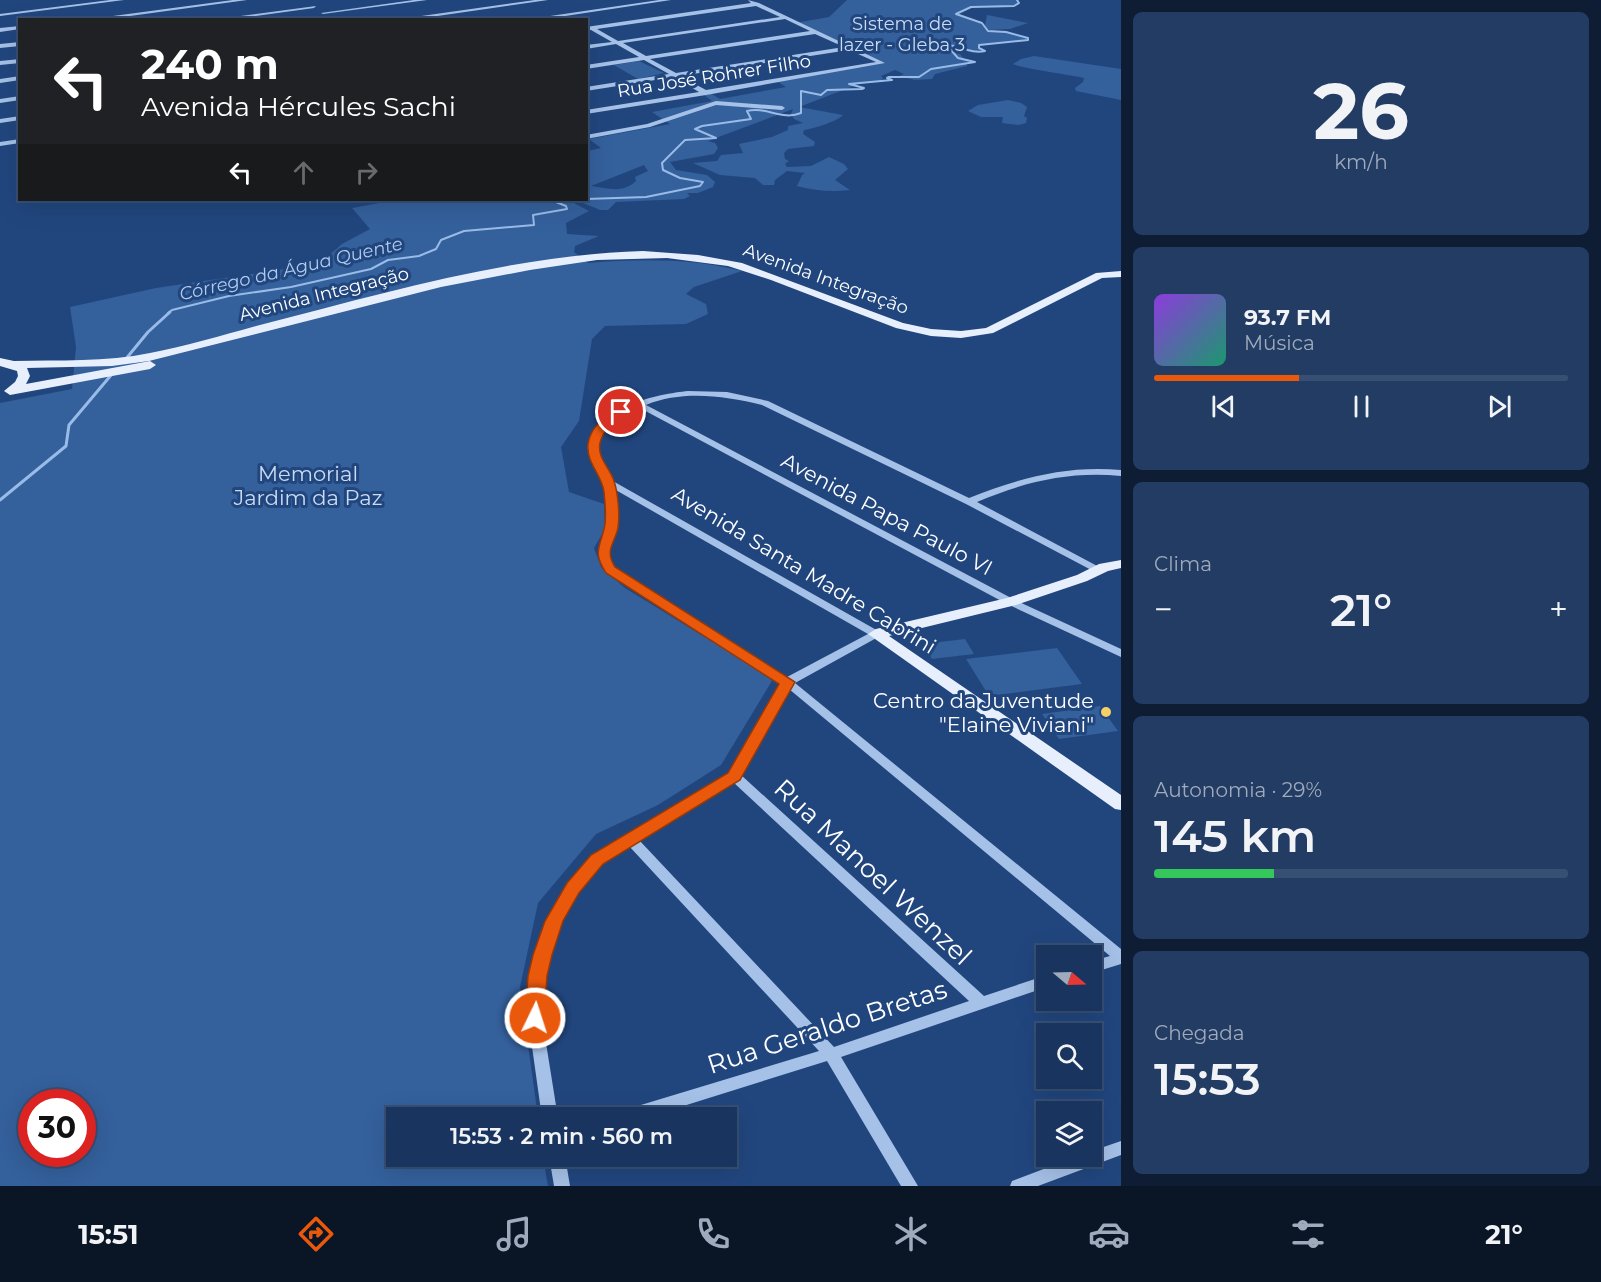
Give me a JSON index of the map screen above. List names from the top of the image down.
{
  "streets": {
    "main road": ["Avenida Integração", "Avenida Santa Madre Cabrini"],
    "street": [
      "Rua José Rohrer Filho",
      "Avenida Papa Paulo VI",
      "Rua Manoel Wenzel",
      "Rua Geraldo Bretas"
    ]
  },
  "crossings": [
    ["Rua Manoel Wenzel", "Rua Geraldo Bretas"]
  ],
  "water": ["Córrego da Água Quente"],
  "parks": ["Sistema de lazer - Gleba 3", "Memorial Jardim da Paz"],
  "places": ["Centro da Juventude \"Elaine Viviani\""],
  "north": "right",
  "page": {
    "tile": [
      ["26", "km/h"],
      "Clima",
      ["Autonomia · 29%", "145 km"],
      ["Chegada", "15:53"]
    ],
    "turn": ["240 m", "Avenida Hércules Sachi"],
    "song": ["93.7 FM", "Música"],
    "heat": ["−", "21°", "+"],
    "limit": "30",
    "trip": "15:53 · 2 min · 560 m",
    "tabs": ["15:51", "21°"]
  }
}
